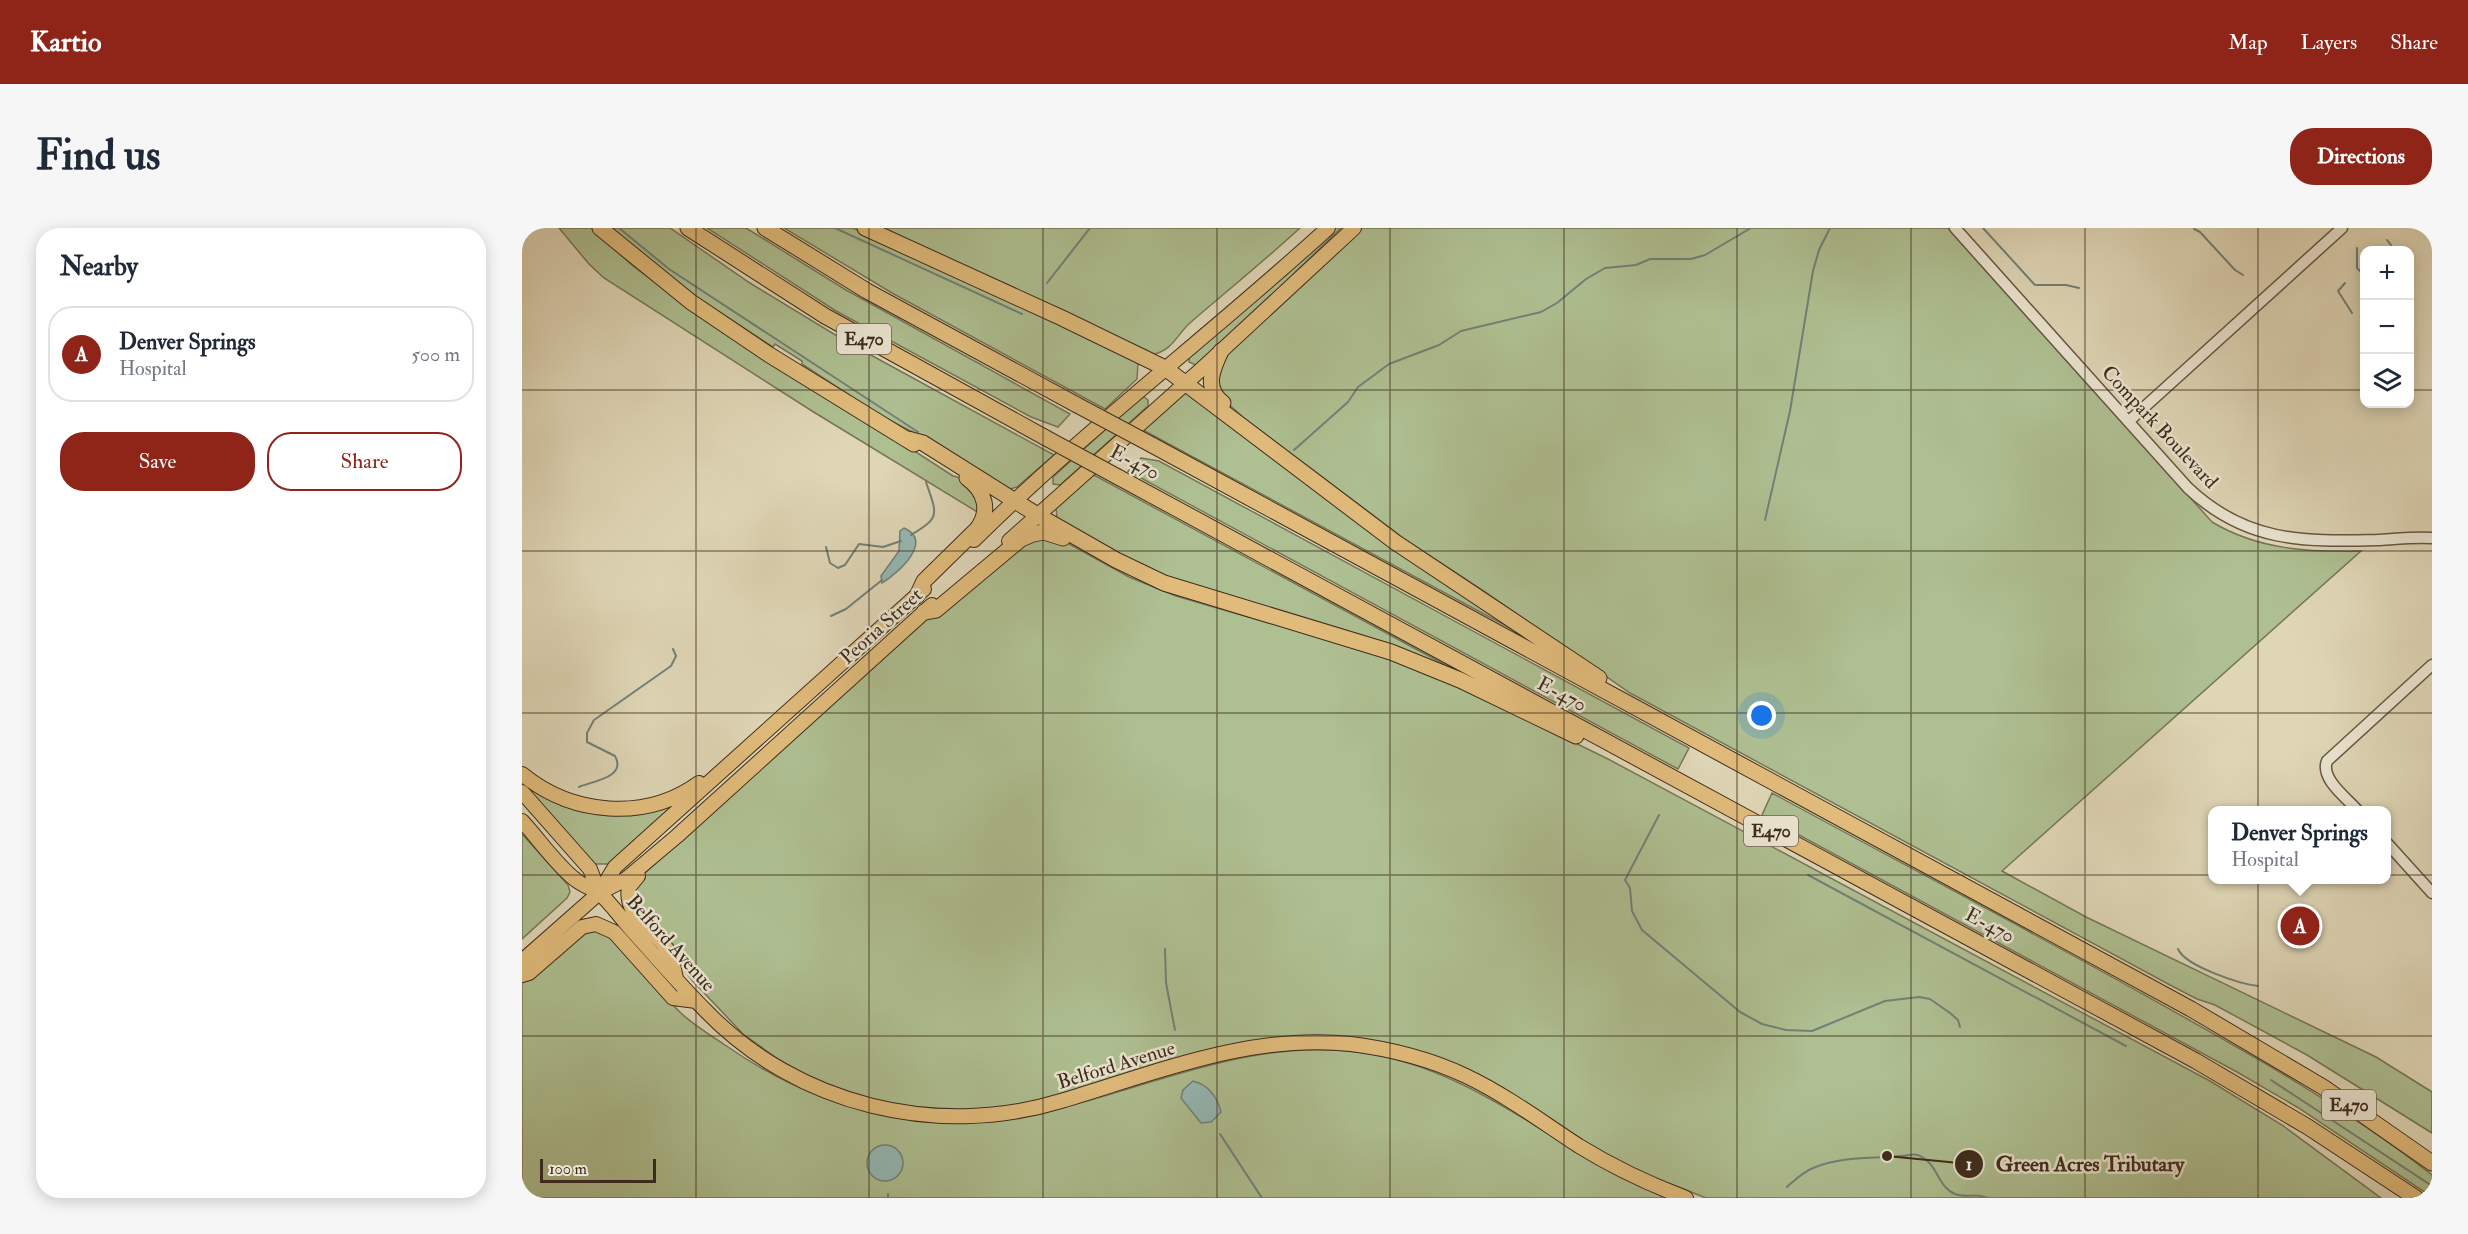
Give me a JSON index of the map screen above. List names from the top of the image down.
{
  "streets": {
    "highway": ["E470", "E-470"],
    "main road": ["Peoria Street", "Belford Avenue"],
    "street": ["Compark Boulevard"]
  },
  "crossings": [
    ["Peoria Street", "Belford Avenue"]
  ],
  "places": ["Green Acres Tributary"],
  "scale_bar": "100 m",
  "page": {
    "header": "Kartio",
    "nav": ["Map", "Layers", "Share"],
    "buttons": [
      "Directions",
      ["Save", "Share"]
    ],
    "title": "Find us",
    "heading": "Nearby",
    "map_buttons": ["+", "−"],
    "list": [
      {
        "mark": "A",
        "name": "Denver Springs",
        "note": "Hospital",
        "value": "500 m"
      }
    ],
    "popup": ["Denver Springs", "Hospital"],
    "pins": "A",
    "scale": "100 m"
  }
}
